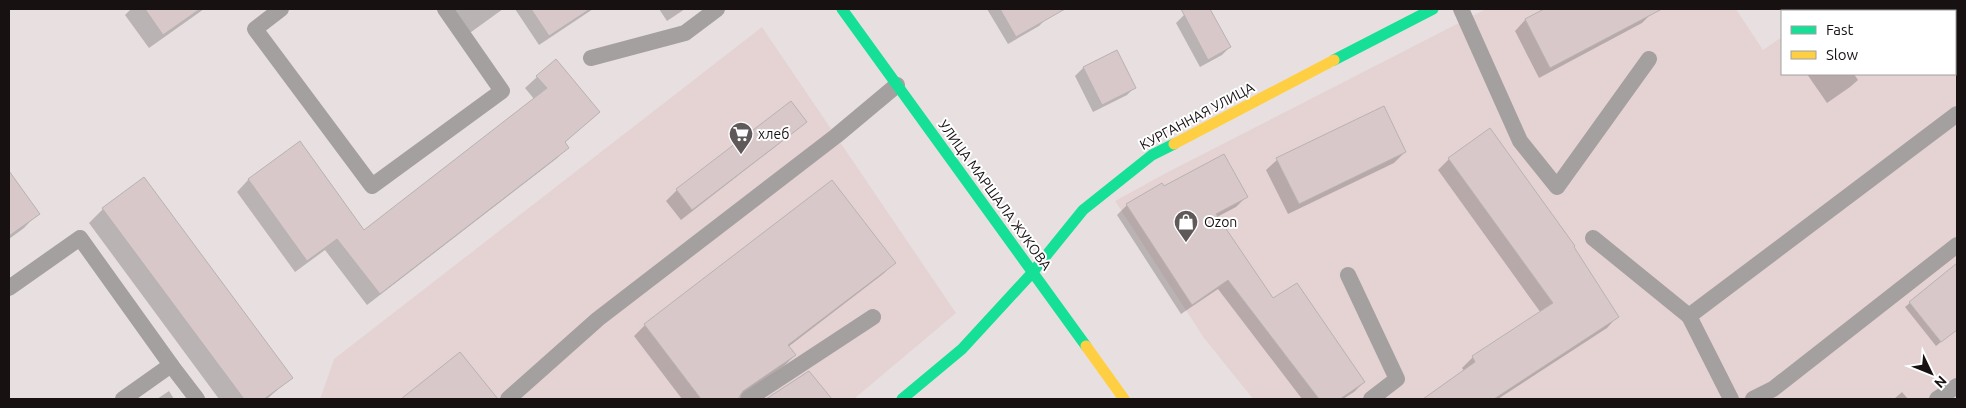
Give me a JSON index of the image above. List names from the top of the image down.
{
  "streets": {
    "street": ["КУРГАННАЯ УЛИЦА", "УЛИЦА МАРШАЛА ЖУКОВА"]
  },
  "crossings": [
    ["КУРГАННАЯ УЛИЦА", "УЛИЦА МАРШАЛА ЖУКОВА"]
  ],
  "places": {
    "supermarket": ["хлеб"],
    "shop": ["Ozon"]
  },
  "legend": ["Fast", "Slow"],
  "north": "bottom right"
}
